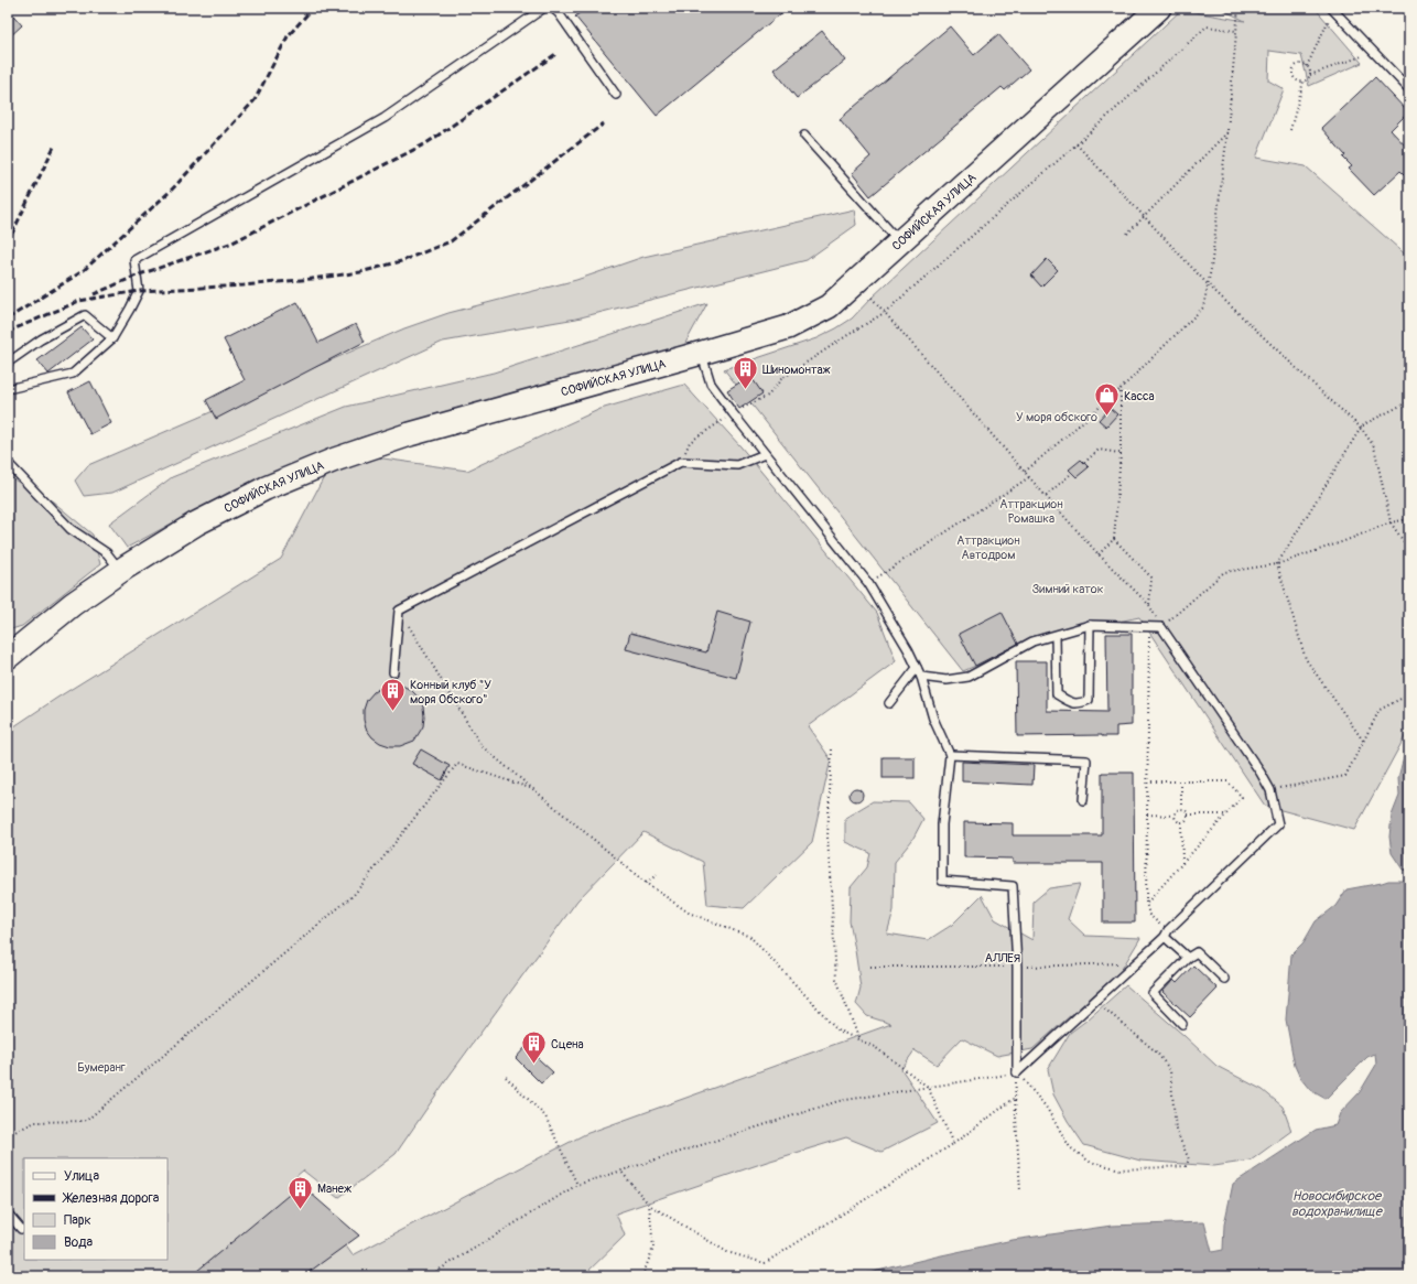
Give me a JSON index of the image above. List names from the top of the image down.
{
  "streets": {
    "main road": ["СОФИЙСКАЯ УЛИЦА"],
    "path": ["АЛЛЕЯ"]
  },
  "water": ["Новосибирское водохранилище"],
  "parks": [
    "У моря обского",
    "Аттракцион Ромашка",
    "Аттракцион Автодром",
    "Зимний каток",
    "Бумеранг"
  ],
  "places": {
    "building": [
      "Шиномонтаж",
      "Конный клуб \"У моря Обского\"",
      "Сцена",
      "Манеж"
    ],
    "shop": ["Касса"]
  },
  "legend": [
    "Улица",
    "Железная дорога",
    "Парк",
    "Вода"
  ]
}
